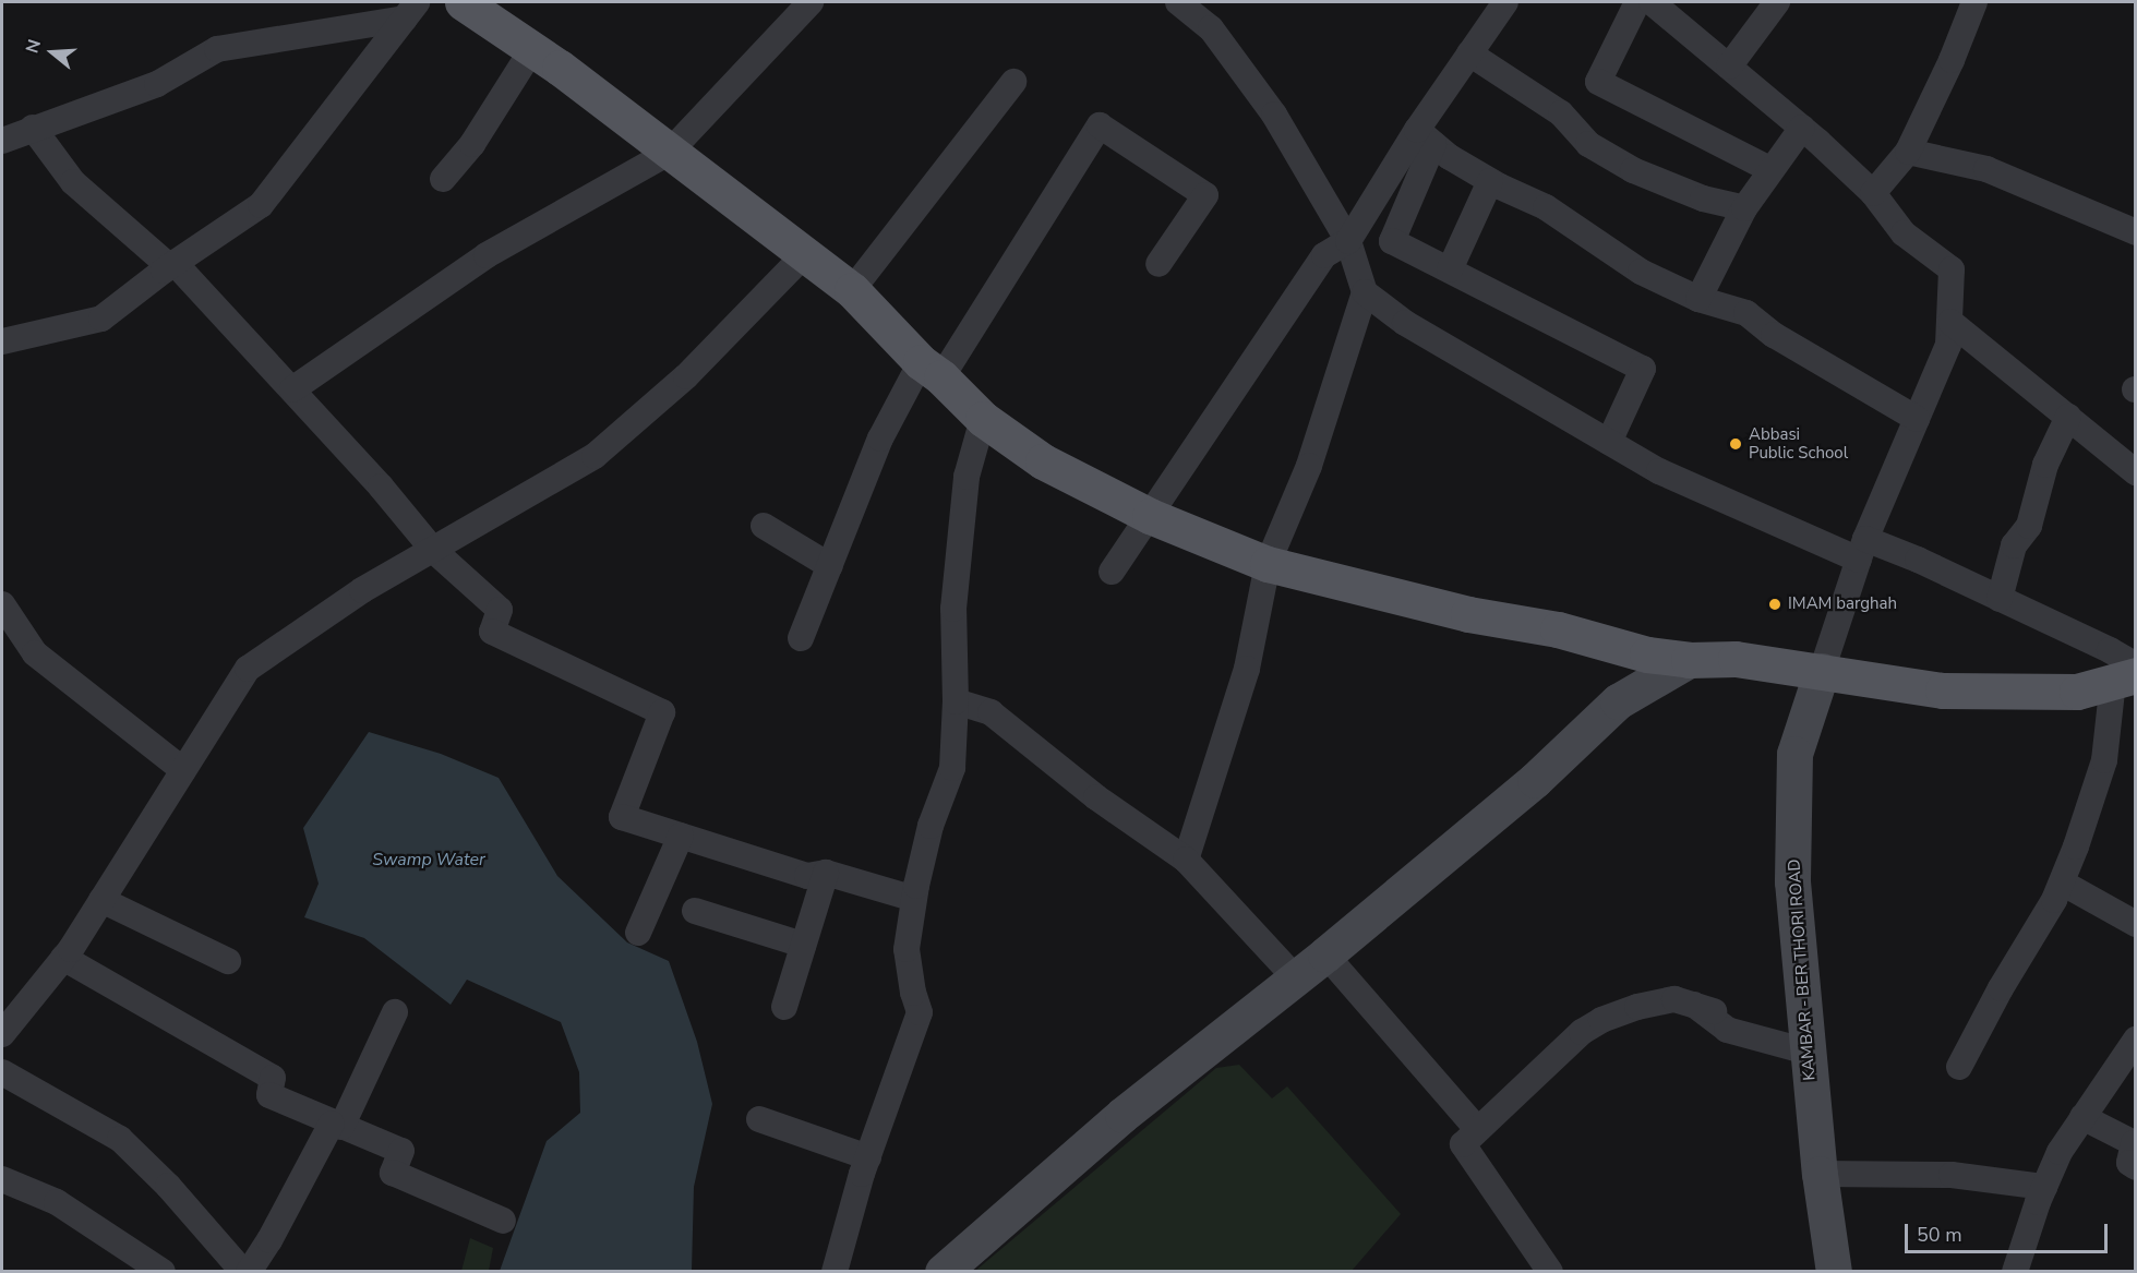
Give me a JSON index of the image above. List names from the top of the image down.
{
  "streets": {
    "main road": ["KAMBAR - BER THORI ROAD"]
  },
  "water": ["Swamp Water"],
  "places": ["Abbasi Public School", "IMAM barghah"],
  "scale_bar": "50 m",
  "north": "left"
}
